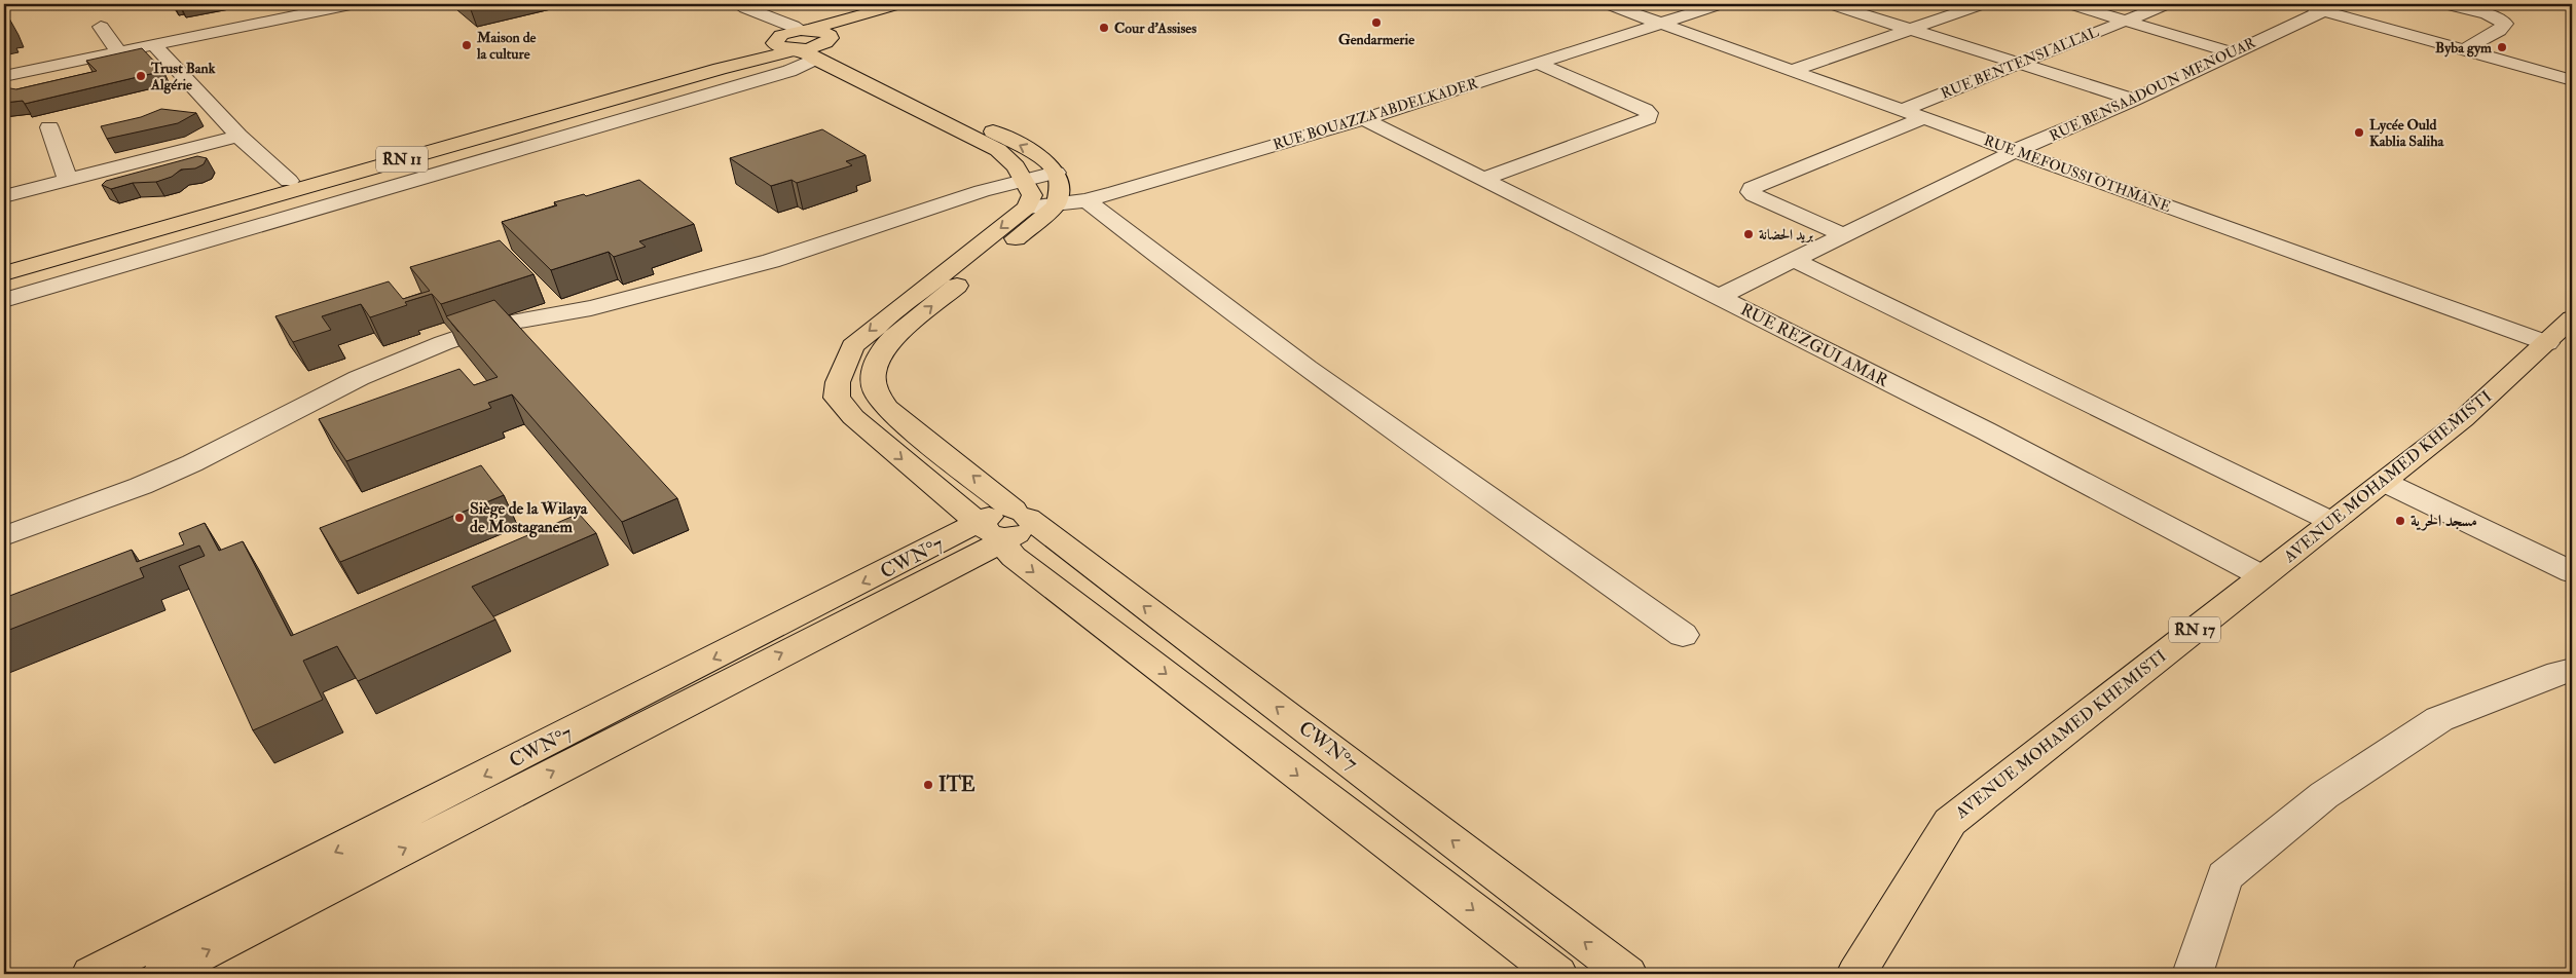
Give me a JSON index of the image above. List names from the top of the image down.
{
  "streets": {
    "main road": [
      "RN 11",
      "AVENUE MOHAMED KHEMISTI",
      "CWN°7",
      "RN 17"
    ],
    "street": [
      "RUE BENTENSI ALLAL",
      "RUE BENSAADOUN MENOUAR",
      "RUE BOUAZZA ABDELKADER",
      "RUE MEFOUSSI OTHMANE",
      "RUE REZGUI AMAR"
    ]
  },
  "crossings": [
    ["RUE BENTENSI ALLAL", "RUE MEFOUSSI OTHMANE"],
    ["RUE BENSAADOUN MENOUAR", "RUE MEFOUSSI OTHMANE"],
    ["RUE BENSAADOUN MENOUAR", "RUE REZGUI AMAR"],
    ["RUE BOUAZZA ABDELKADER", "RUE MEFOUSSI OTHMANE"],
    ["RUE BOUAZZA ABDELKADER", "RUE REZGUI AMAR"],
    ["RUE MEFOUSSI OTHMANE", "AVENUE MOHAMED KHEMISTI"],
    ["RUE REZGUI AMAR", "AVENUE MOHAMED KHEMISTI"]
  ],
  "one_way": ["CWN°7"],
  "places": [
    "Gendarmerie",
    "Cour d'Assises",
    "Maison de la culture",
    "Byba gym",
    "Trust Bank Algérie",
    "Lycée Ould Kablia Saliha",
    "بريد الحضانة",
    "Siège de la Wilaya de Mostaganem",
    "مسجد الحرية",
    "ITE"
  ]
}
